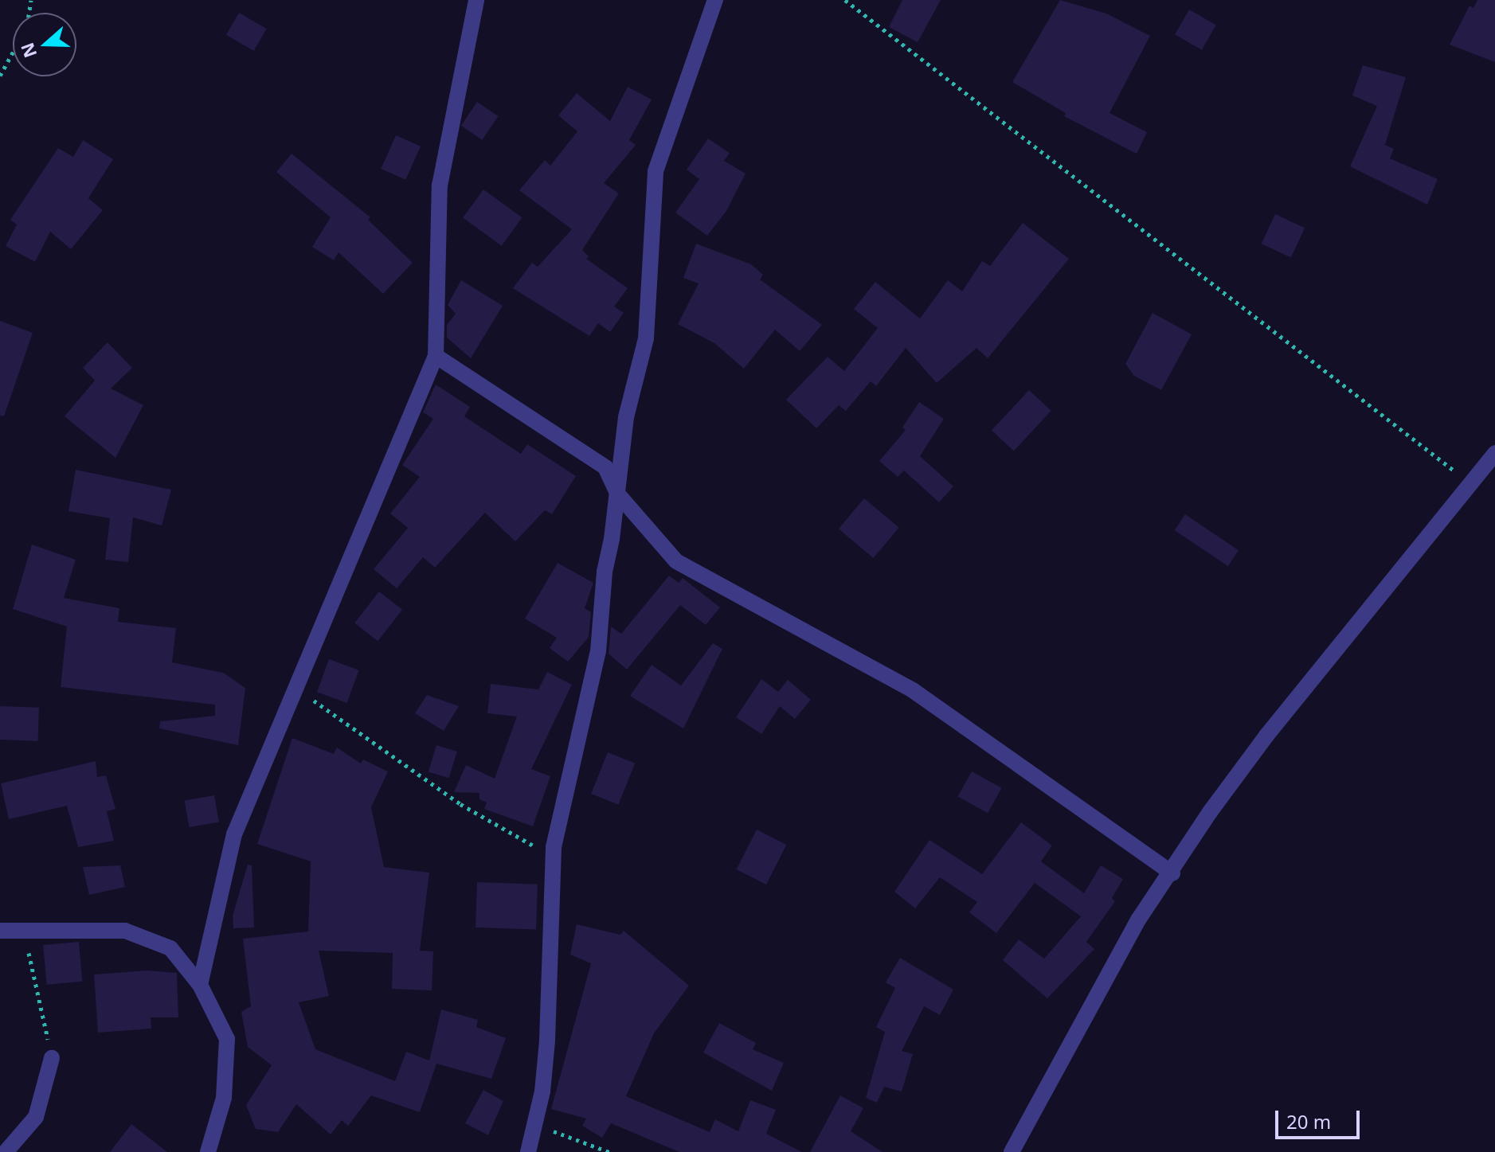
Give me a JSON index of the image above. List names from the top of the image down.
{
  "scale_bar": "20 m",
  "north": "left"
}
